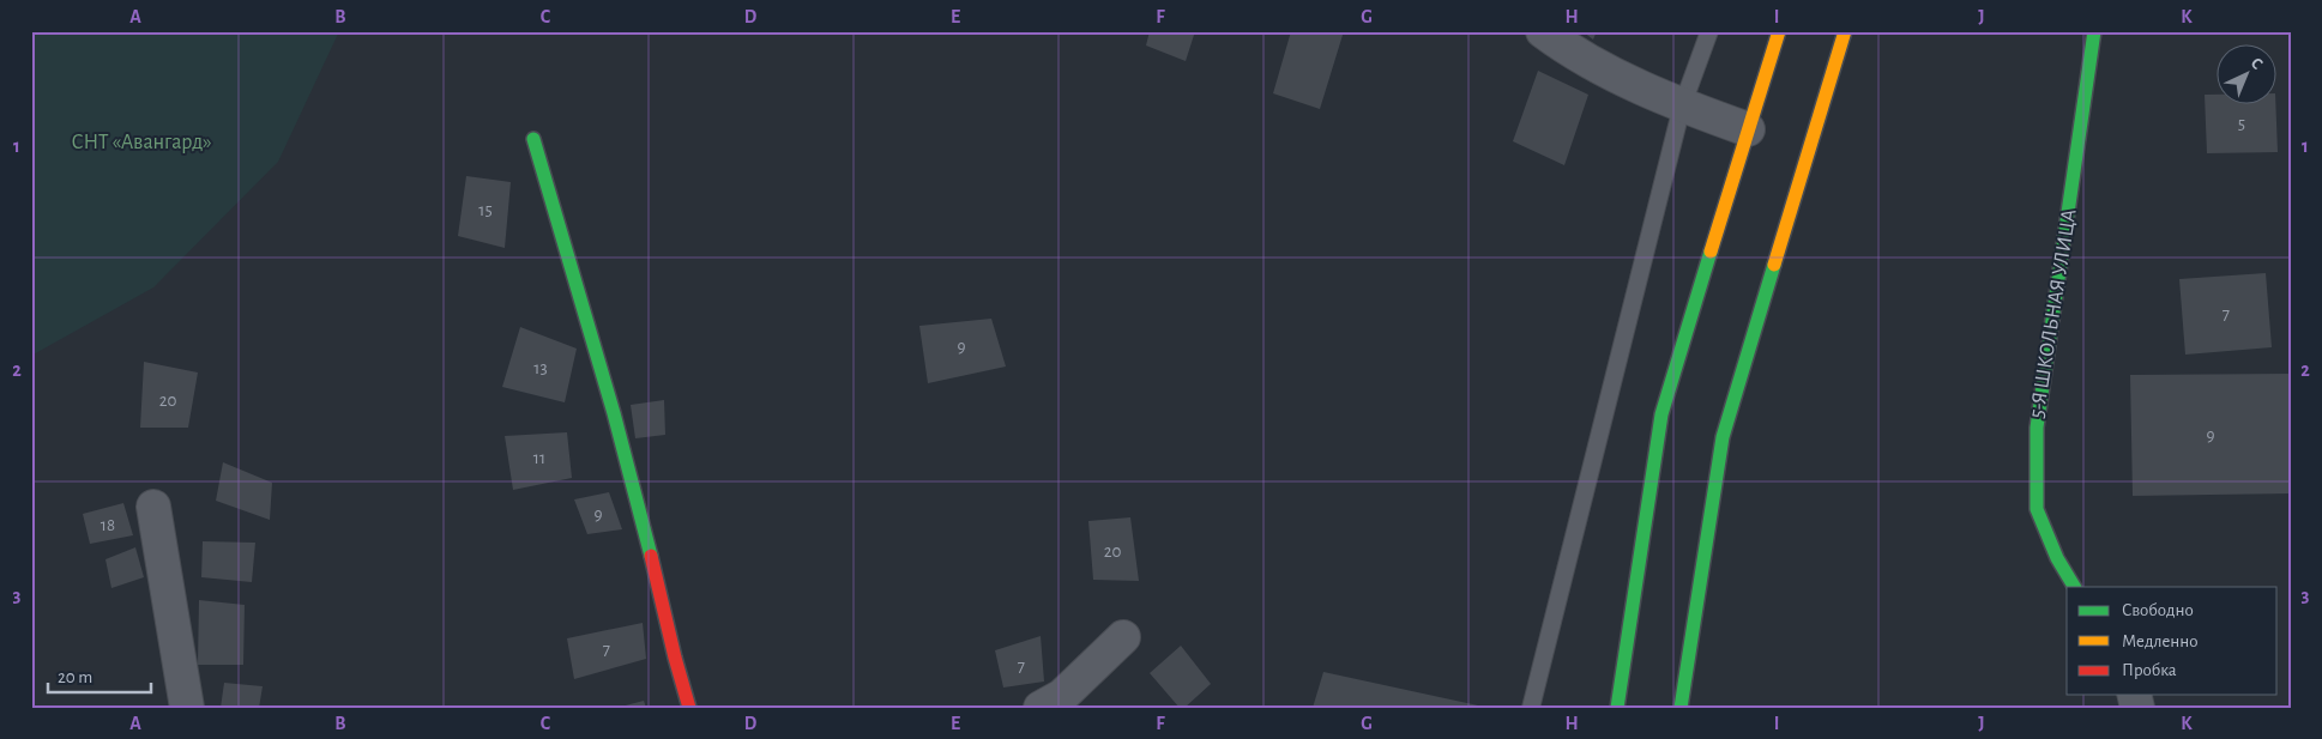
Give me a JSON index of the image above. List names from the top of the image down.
{
  "streets": {
    "main road": ["5-Я ШКОЛЬНАЯ УЛИЦА"]
  },
  "parks": ["СНТ «Авангард»"],
  "house_numbers": [
    "5",
    "15",
    "7",
    "9",
    "13",
    "20",
    "9",
    "11",
    "9",
    "18",
    "20",
    "7",
    "7"
  ],
  "legend": ["Свободно", "Медленно", "Пробка"],
  "scale_bar": "20 m",
  "north": "top right",
  "grid": {
    "columns": [
      "A",
      "B",
      "C",
      "D",
      "E",
      "F",
      "G",
      "H",
      "I",
      "J",
      "K"
    ],
    "rows": ["1", "2", "3"]
  }
}
